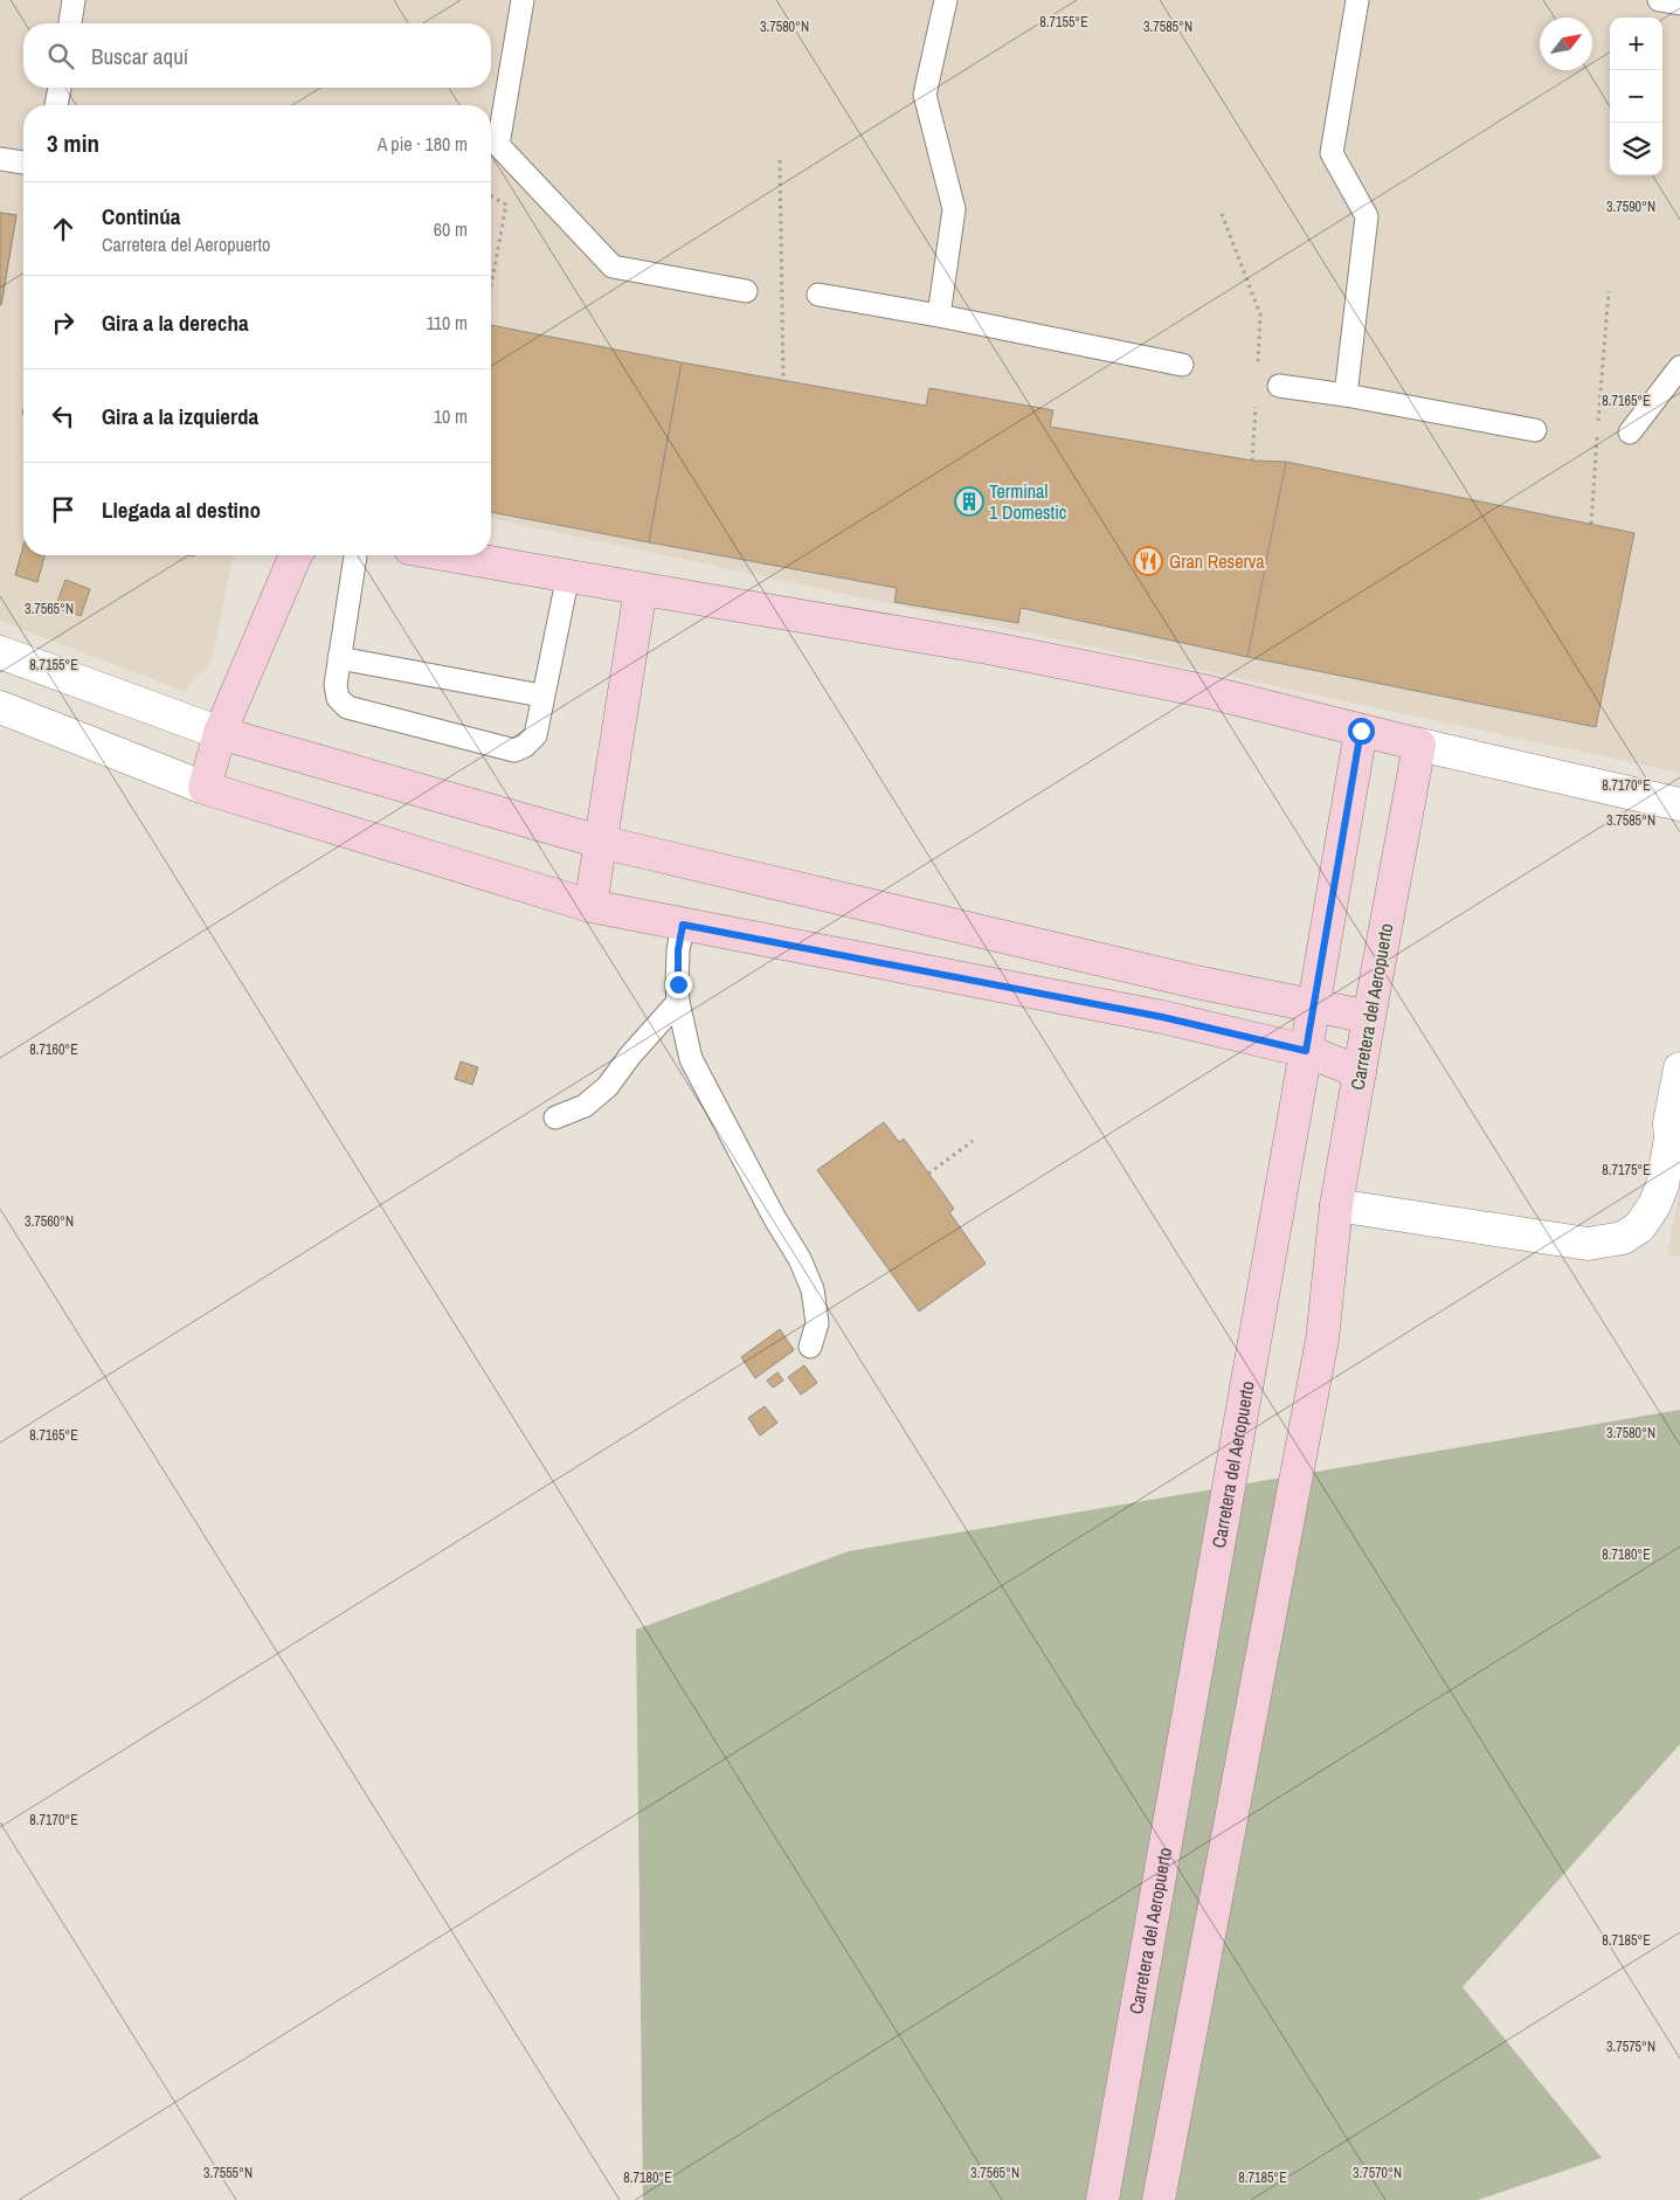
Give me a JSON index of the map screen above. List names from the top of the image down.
{
  "streets": {
    "street": ["Carretera del Aeropuerto"]
  },
  "places": {
    "building": ["Terminal 1 Domestic"],
    "restaurant": ["Gran Reserva"]
  },
  "north": "top right",
  "page": {
    "map_buttons": ["+", "−"],
    "search": "Buscar aquí",
    "heading": ["3 min", "A pie · 180 m"],
    "list": [
      ["Continúa", "Carretera del Aeropuerto", "60 m"],
      ["Gira a la derecha", "110 m"],
      ["Gira a la izquierda", "10 m"],
      "Llegada al destino"
    ]
  },
  "coordinates": [
    "8.7155°E",
    "3.7580°N",
    "3.7585°N",
    "3.7590°N",
    "8.7165°E",
    "3.7565°N",
    "8.7170°E",
    "8.7160°E",
    "8.7175°E",
    "3.7560°N",
    "8.7180°E",
    "8.7185°E",
    "3.7575°N",
    "3.7555°N",
    "3.7570°N"
  ]
}
